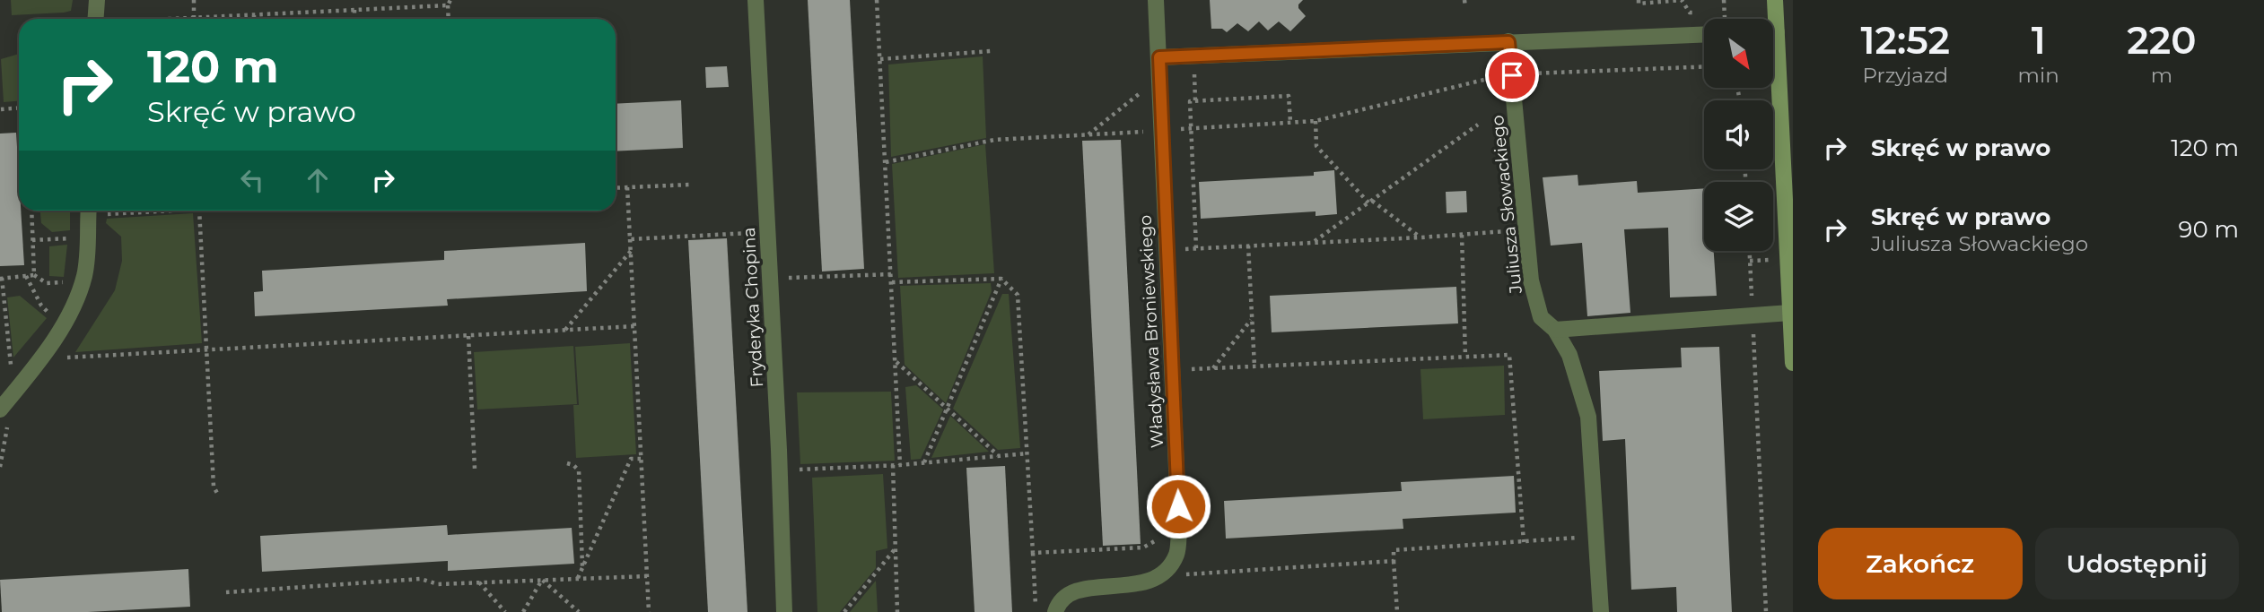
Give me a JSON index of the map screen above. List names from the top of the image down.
{
  "streets": {
    "street": ["Juliusza Słowackiego", "Fryderyka Chopina", "Władysława Broniewskiego"]
  },
  "north": "bottom right",
  "page": {
    "eta": [
      "12:52",
      "Przyjazd",
      "1",
      "min",
      "220",
      "m"
    ],
    "turn": ["120 m", "Skręć w prawo"],
    "list": [
      {
        "name": "Skręć w prawo",
        "value": "120 m"
      },
      {
        "name": "Skręć w prawo",
        "note": "Juliusza Słowackiego",
        "value": "90 m"
      }
    ],
    "buttons": ["Zakończ", "Udostępnij"]
  }
}
